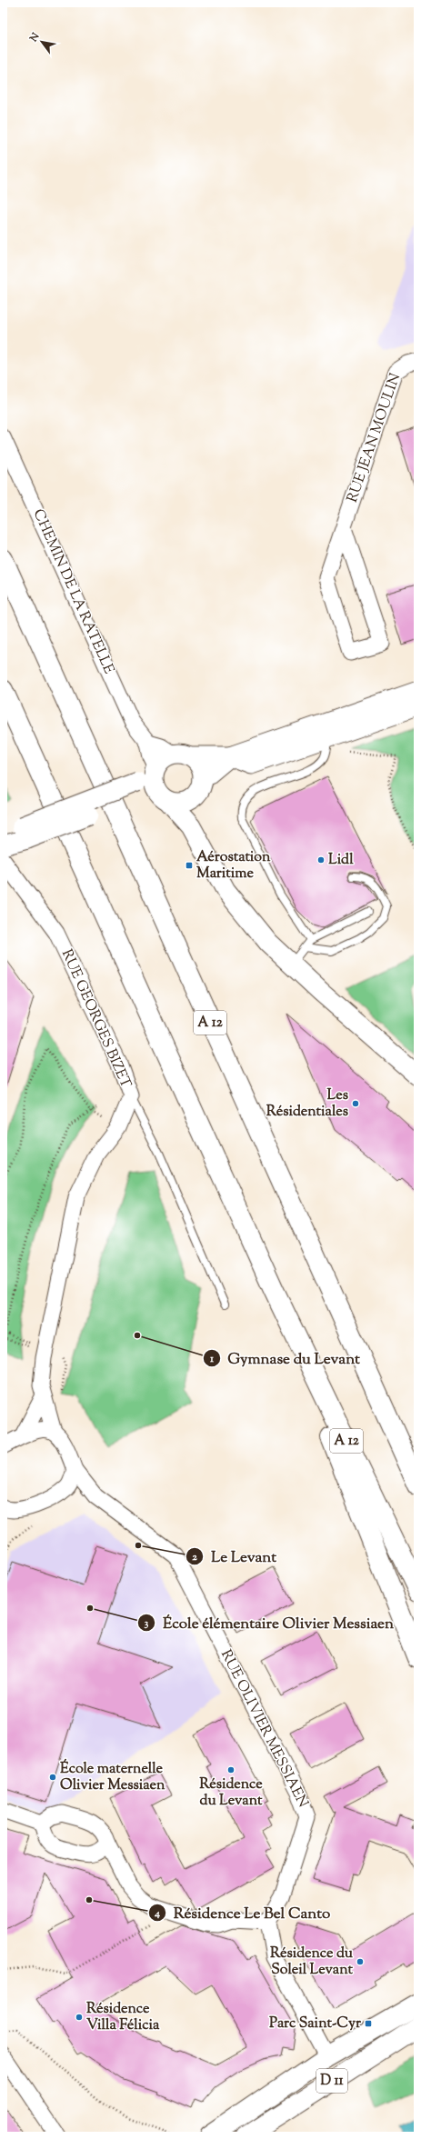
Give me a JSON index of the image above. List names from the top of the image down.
{
  "streets": {
    "main road": ["A 12", "D 11"],
    "street": [
      "RUE JEAN MOULIN",
      "CHEMIN DE LA RATELLE",
      "RUE GEORGES BIZET",
      "RUE OLIVIER MESSIAEN"
    ]
  },
  "crossings": [
    ["RUE GEORGES BIZET", "RUE OLIVIER MESSIAEN"]
  ],
  "places": {
    "other": [
      "Lidl",
      "Les Résidentiales",
      "Gymnase du Levant",
      "Le Levant",
      "École élémentaire Olivier Messiaen",
      "Résidence du Levant",
      "École maternelle Olivier Messiaen",
      "Résidence Le Bel Canto",
      "Résidence du Soleil Levant",
      "Résidence Villa Félicia"
    ],
    "transit": ["Aérostation Maritime", "Parc Saint-Cyr"]
  },
  "north": "top left"
}
